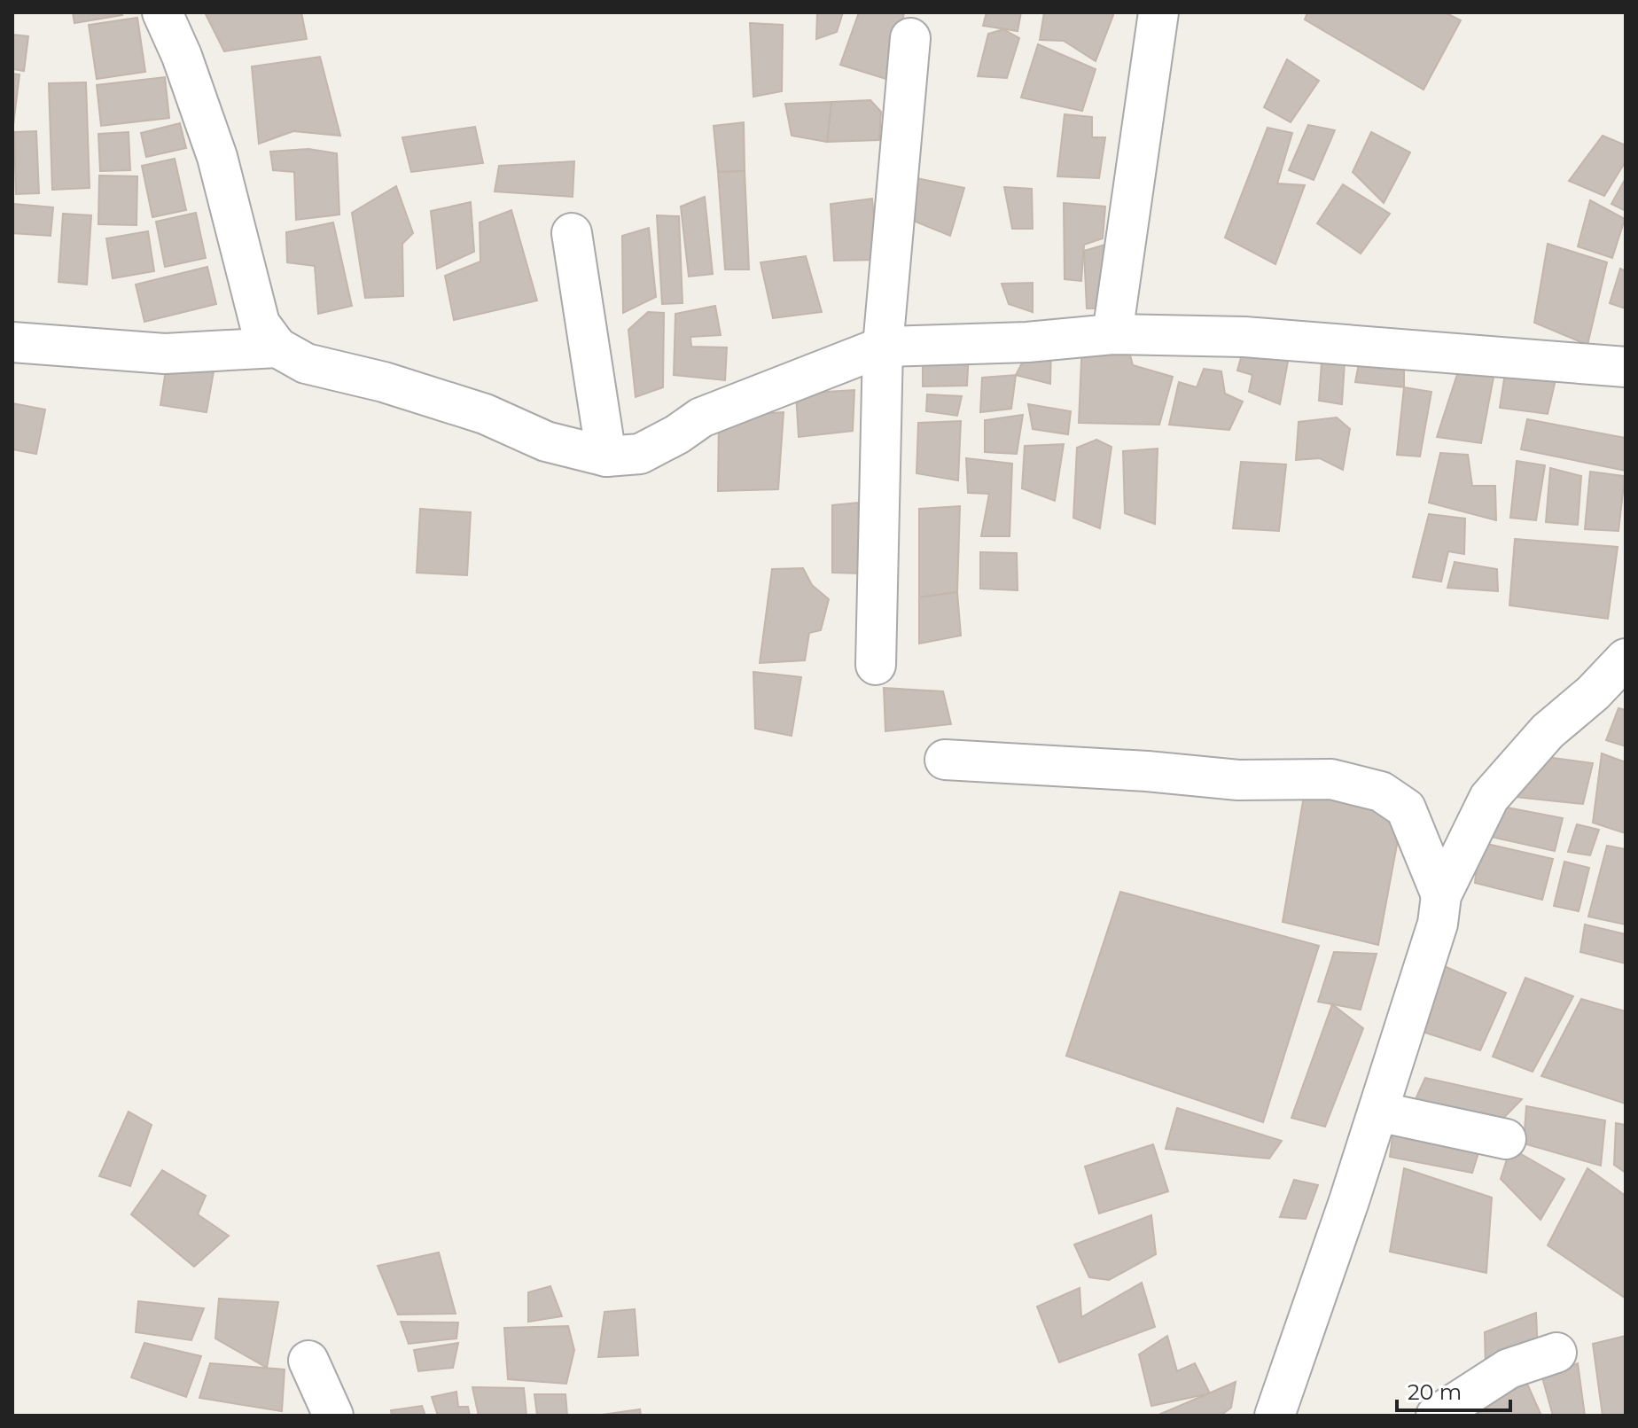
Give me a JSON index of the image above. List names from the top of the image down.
{
  "scale_bar": "20 m"
}
